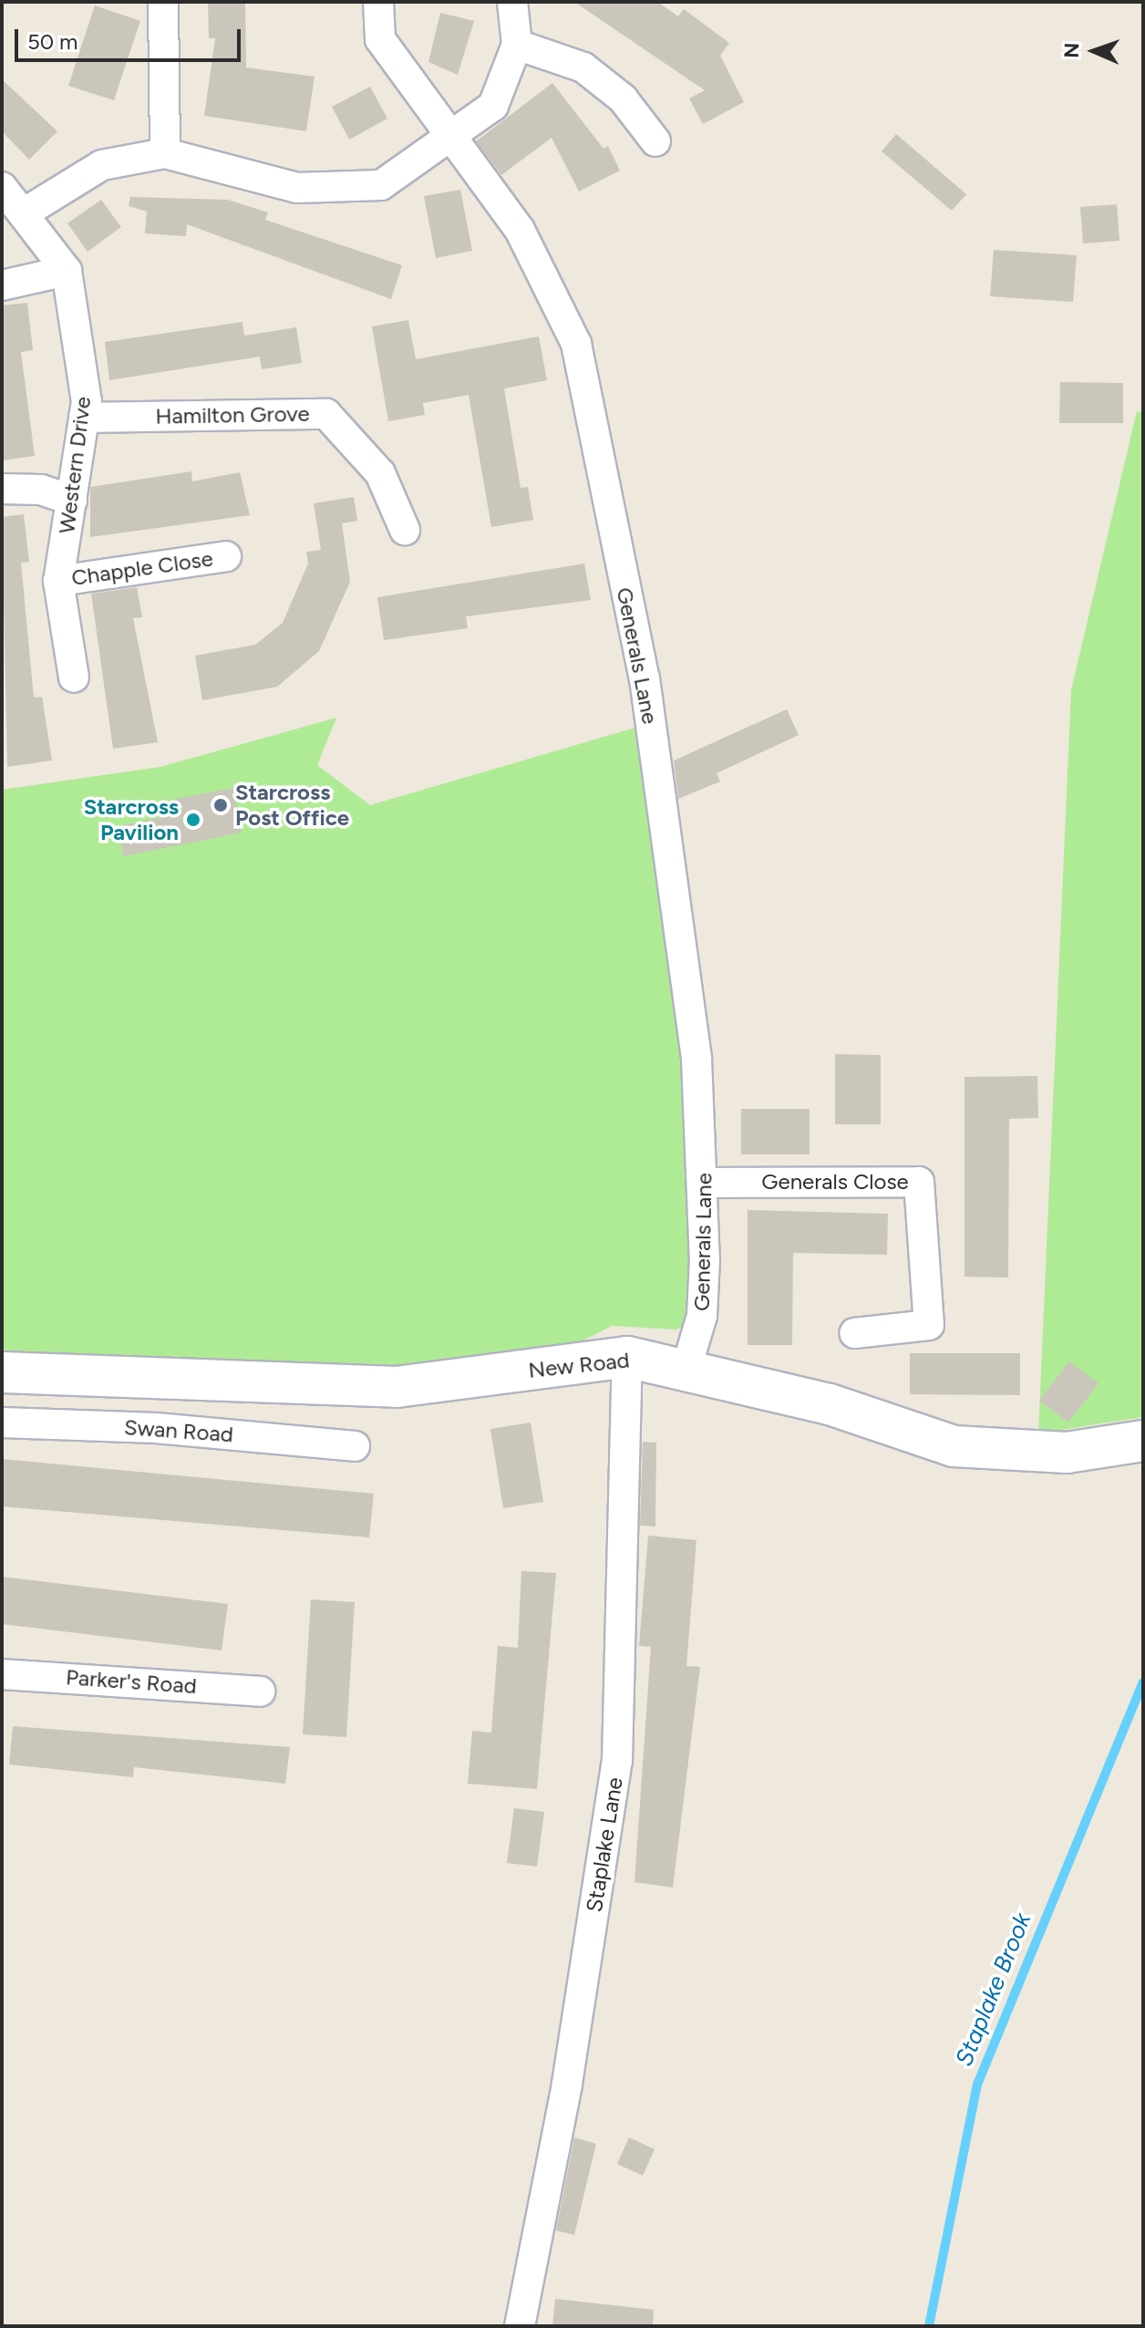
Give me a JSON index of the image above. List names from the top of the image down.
{
  "streets": {
    "street": [
      "Hamilton Grove",
      "Western Drive",
      "Chapple Close",
      "Generals Lane",
      "Generals Close",
      "New Road",
      "Swan Road",
      "Parker's Road",
      "Staplake Lane"
    ]
  },
  "crossings": [
    ["Hamilton Grove", "Western Drive"],
    ["Western Drive", "Chapple Close"],
    ["Generals Lane", "Generals Close"],
    ["Generals Lane", "New Road"],
    ["New Road", "Staplake Lane"]
  ],
  "water": ["Staplake Brook"],
  "places": ["Starcross Post Office", "Starcross Pavilion"],
  "scale_bar": "50 m",
  "north": "left"
}
